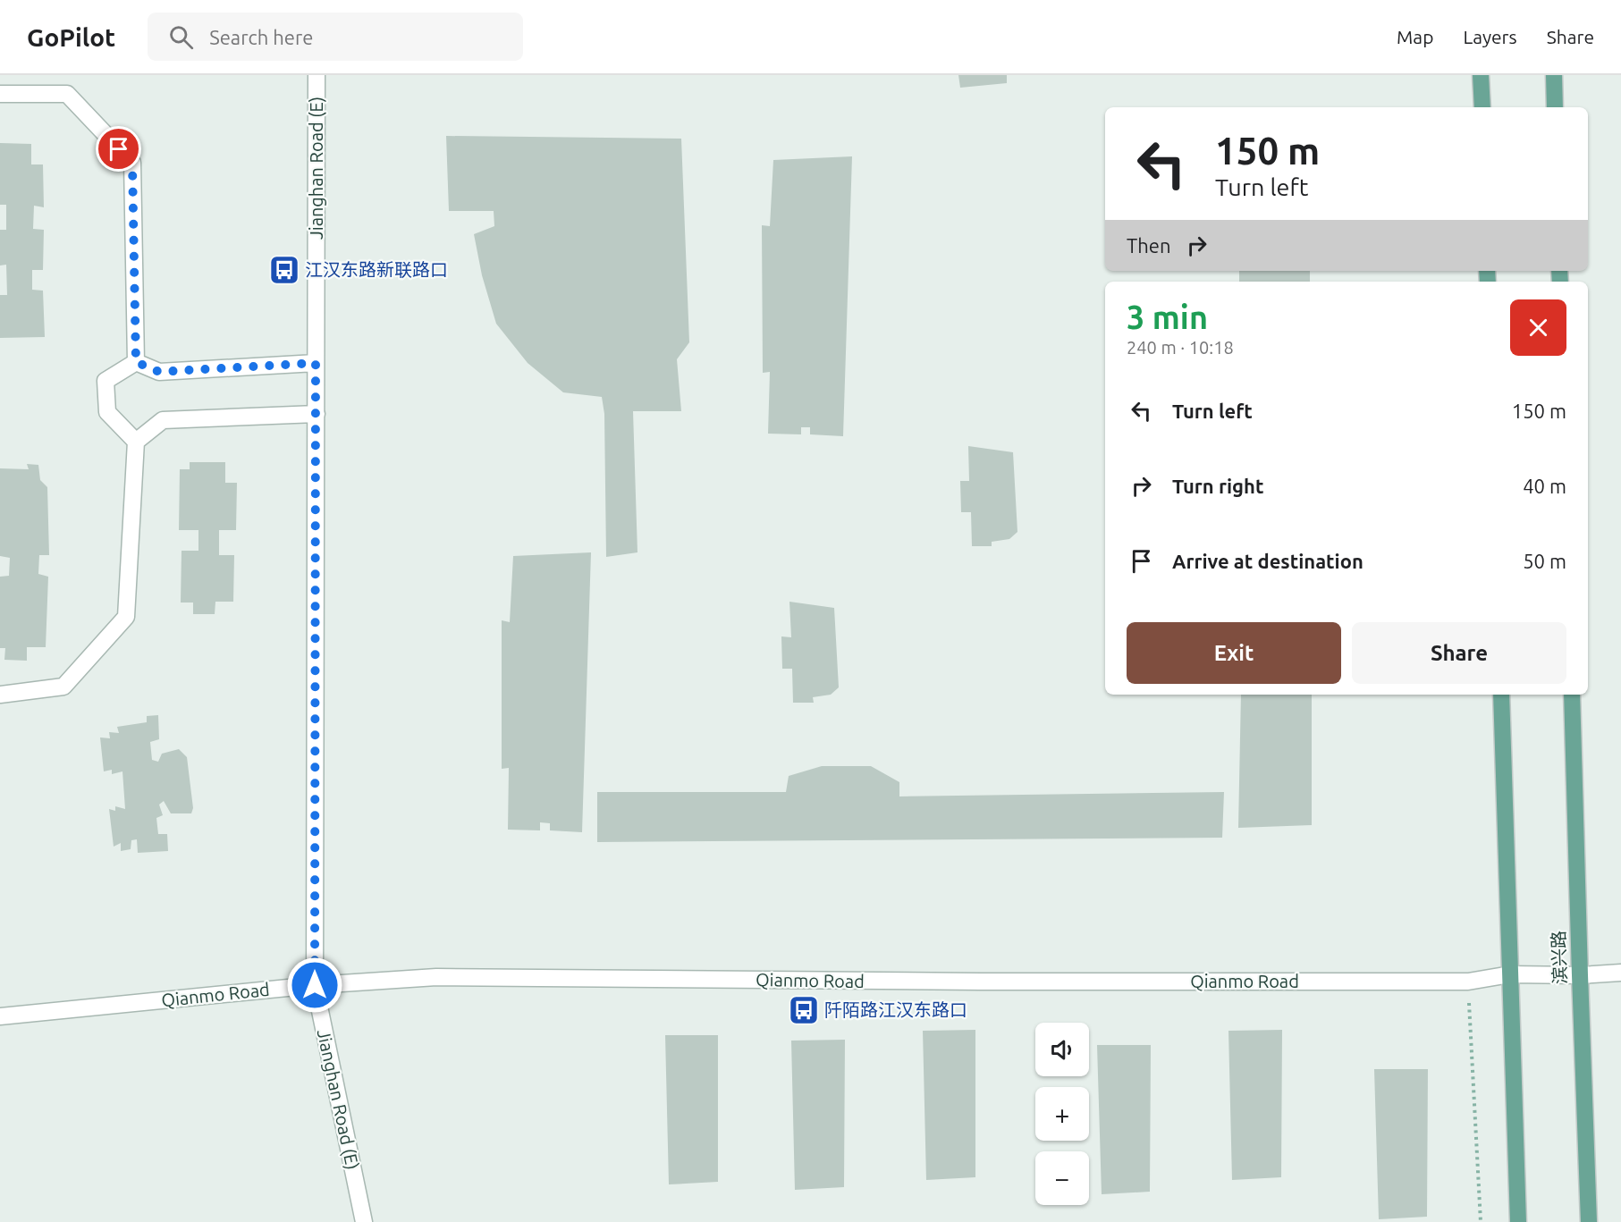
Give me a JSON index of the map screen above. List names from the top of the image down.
{
  "streets": {
    "main road": ["滨兴路"],
    "street": ["Jianghan Road (E)", "Qianmo Road"]
  },
  "crossings": [
    ["Jianghan Road (E)", "Qianmo Road"],
    ["滨兴路", "Qianmo Road"]
  ],
  "places": {
    "bus stop": ["江汉东路新联路口", "阡陌路江汉东路口"]
  },
  "page": {
    "header": "GoPilot",
    "search": "Search here",
    "nav": ["Map", "Layers", "Share"],
    "turn": ["150 m", "Turn left"],
    "then": "Then",
    "heading": ["3 min", "240 m · 10:18"],
    "list": [
      {
        "name": "Turn left",
        "value": "150 m"
      },
      {
        "name": "Turn right",
        "value": "40 m"
      },
      {
        "name": "Arrive at destination",
        "value": "50 m"
      }
    ],
    "buttons": ["Exit", "Share"],
    "map_buttons": ["+", "−"]
  }
}
